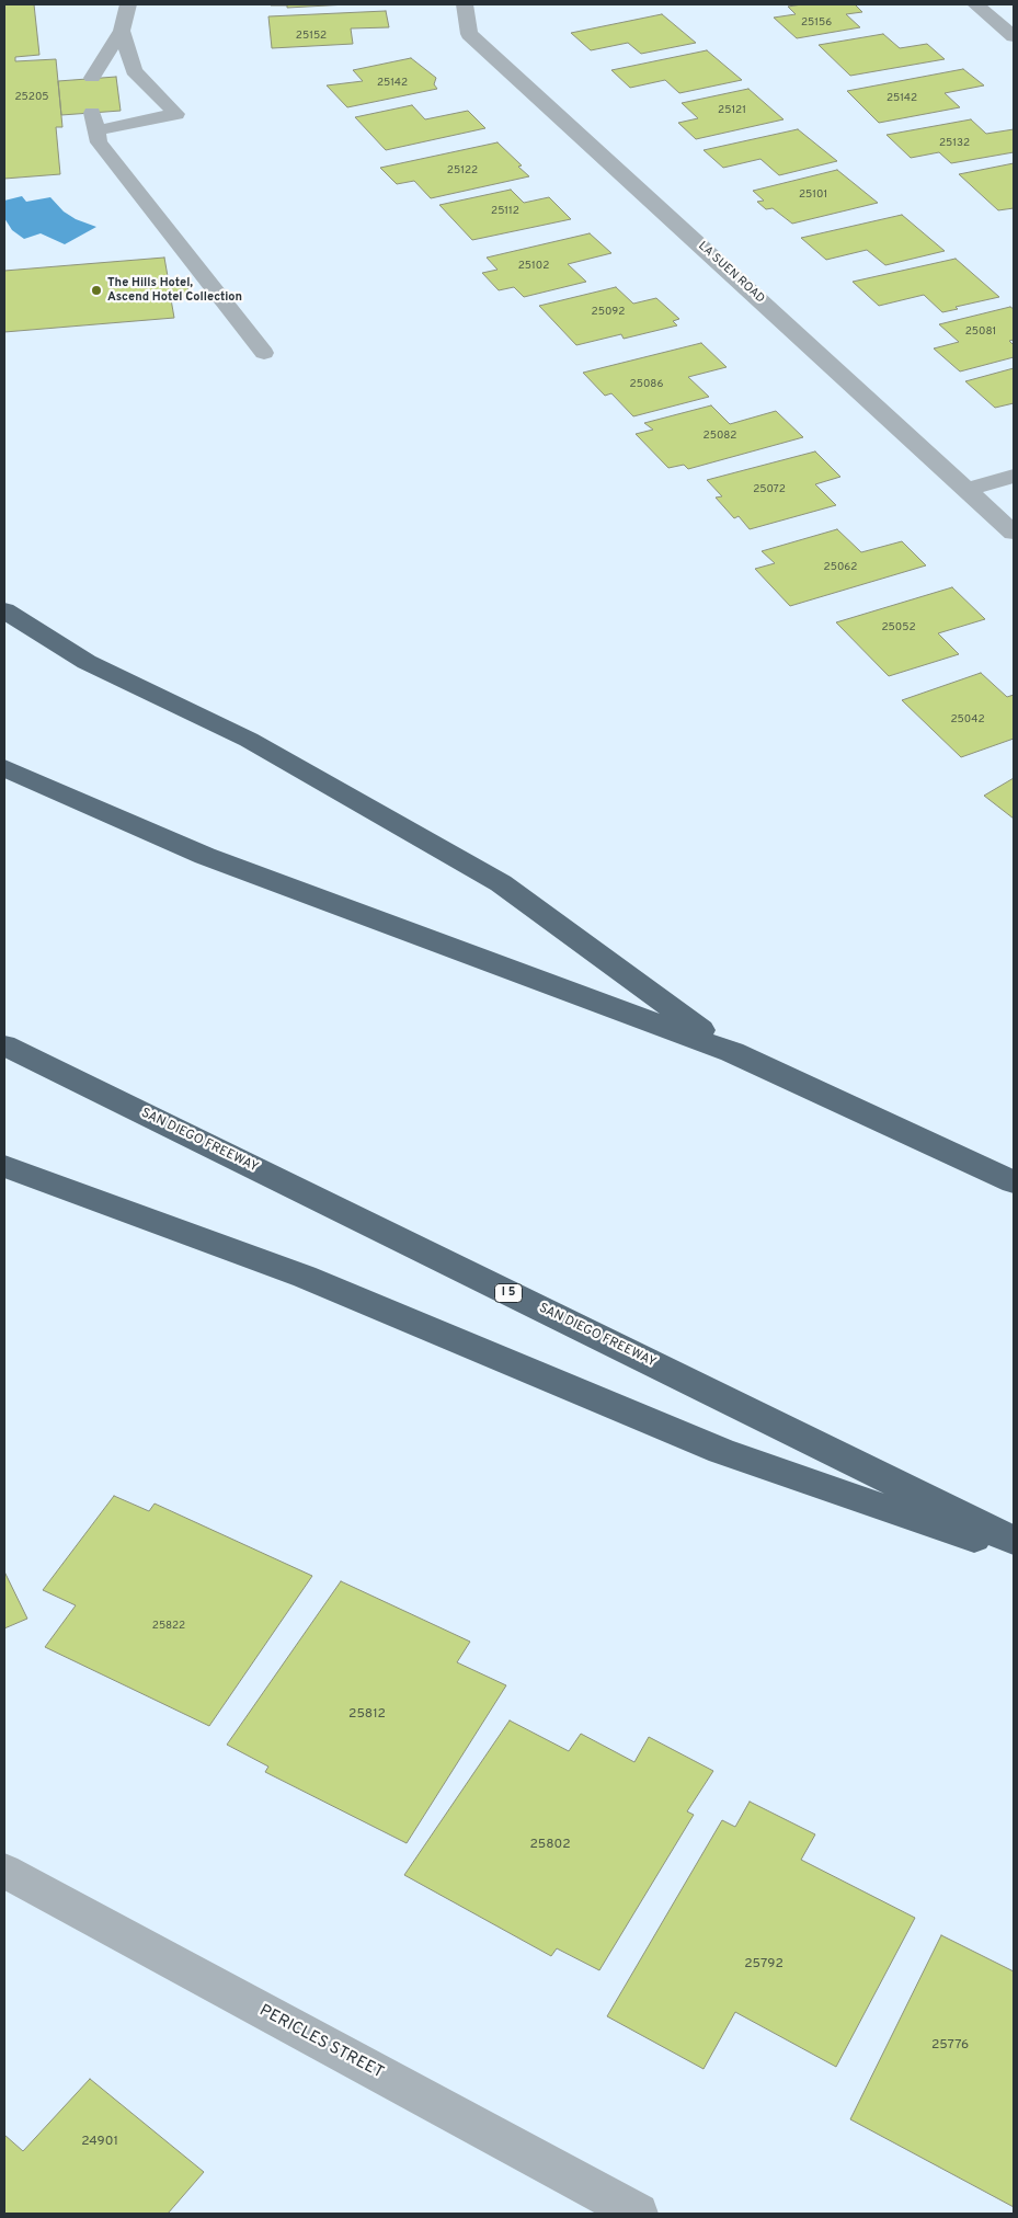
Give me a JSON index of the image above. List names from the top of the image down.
{
  "streets": {
    "highway": ["SAN DIEGO FREEWAY", "I 5"],
    "street": ["LA SUEN ROAD", "PERICLES STREET"]
  },
  "places": ["The Hills Hotel, Ascend Hotel Collection"],
  "house_numbers": [
    "25156",
    "25152",
    "25142",
    "25205",
    "25142",
    "25121",
    "25132",
    "25122",
    "25101",
    "25112",
    "25102",
    "25092",
    "25081",
    "25086",
    "25082",
    "25072",
    "25062",
    "25052",
    "25042",
    "25822",
    "25812",
    "25802",
    "25792",
    "25776",
    "24901"
  ]
}
